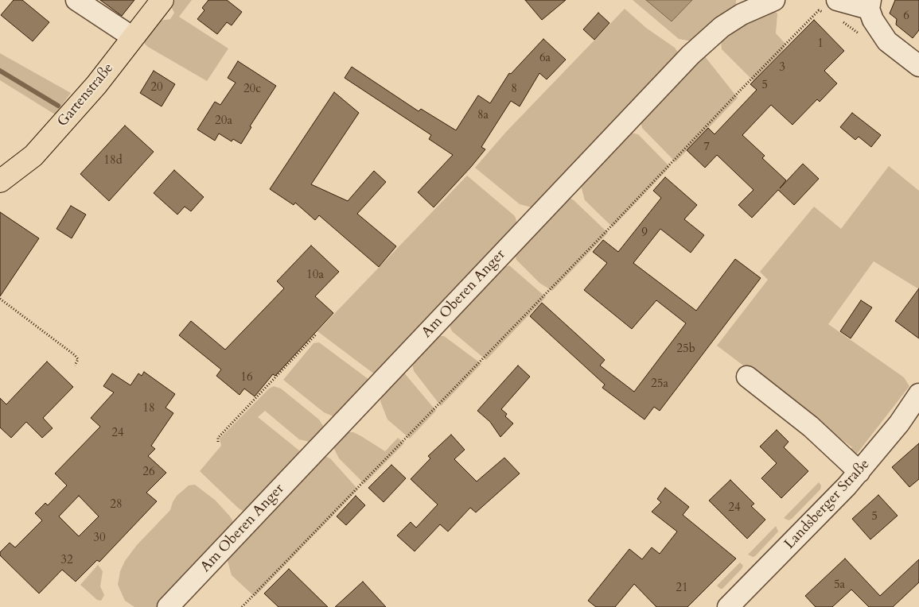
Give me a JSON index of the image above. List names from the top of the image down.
{
  "streets": {
    "main road": ["Gartenstraße"],
    "street": ["Am Oberen Anger", "Landsberger Straße"]
  },
  "house_numbers": [
    "6",
    "1",
    "6a",
    "3",
    "5",
    "20",
    "20c",
    "8",
    "8a",
    "20a",
    "7",
    "18d",
    "9",
    "10a",
    "25b",
    "16",
    "25a",
    "18",
    "24",
    "26",
    "28",
    "24",
    "5",
    "30",
    "32",
    "5a",
    "21"
  ]
}
